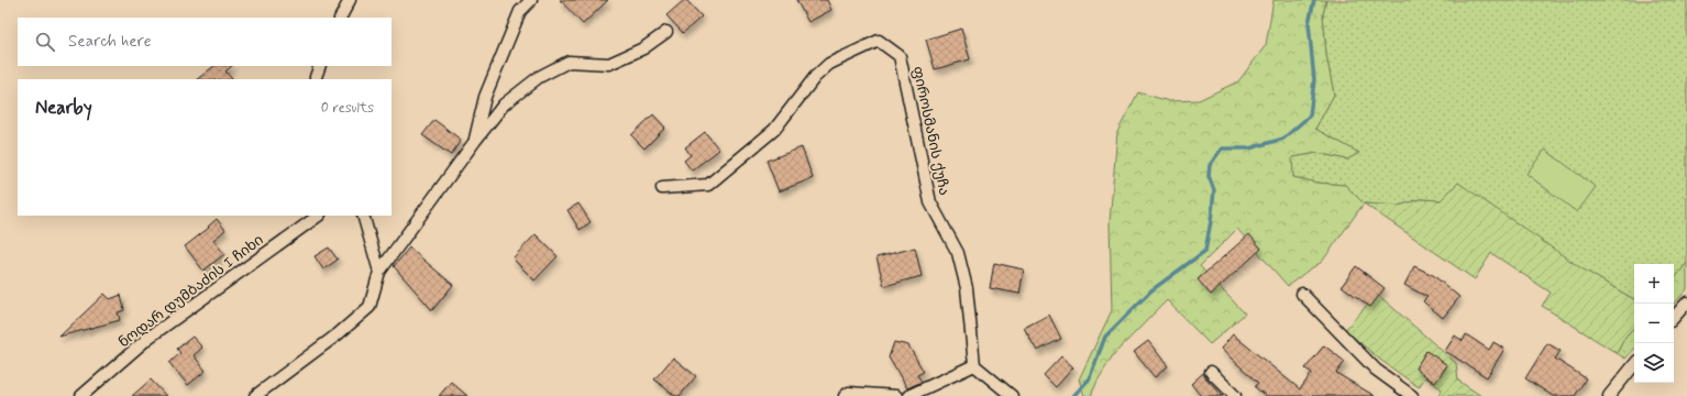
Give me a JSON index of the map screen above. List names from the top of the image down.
{
  "streets": {
    "street": ["ფიროსმანის ქუჩა", "ნოდარ დუმბაძის I ჩიხი"]
  },
  "page": {
    "search": "Search here",
    "heading": ["Nearby", "0 results"],
    "map_buttons": ["+", "−"]
  }
}
